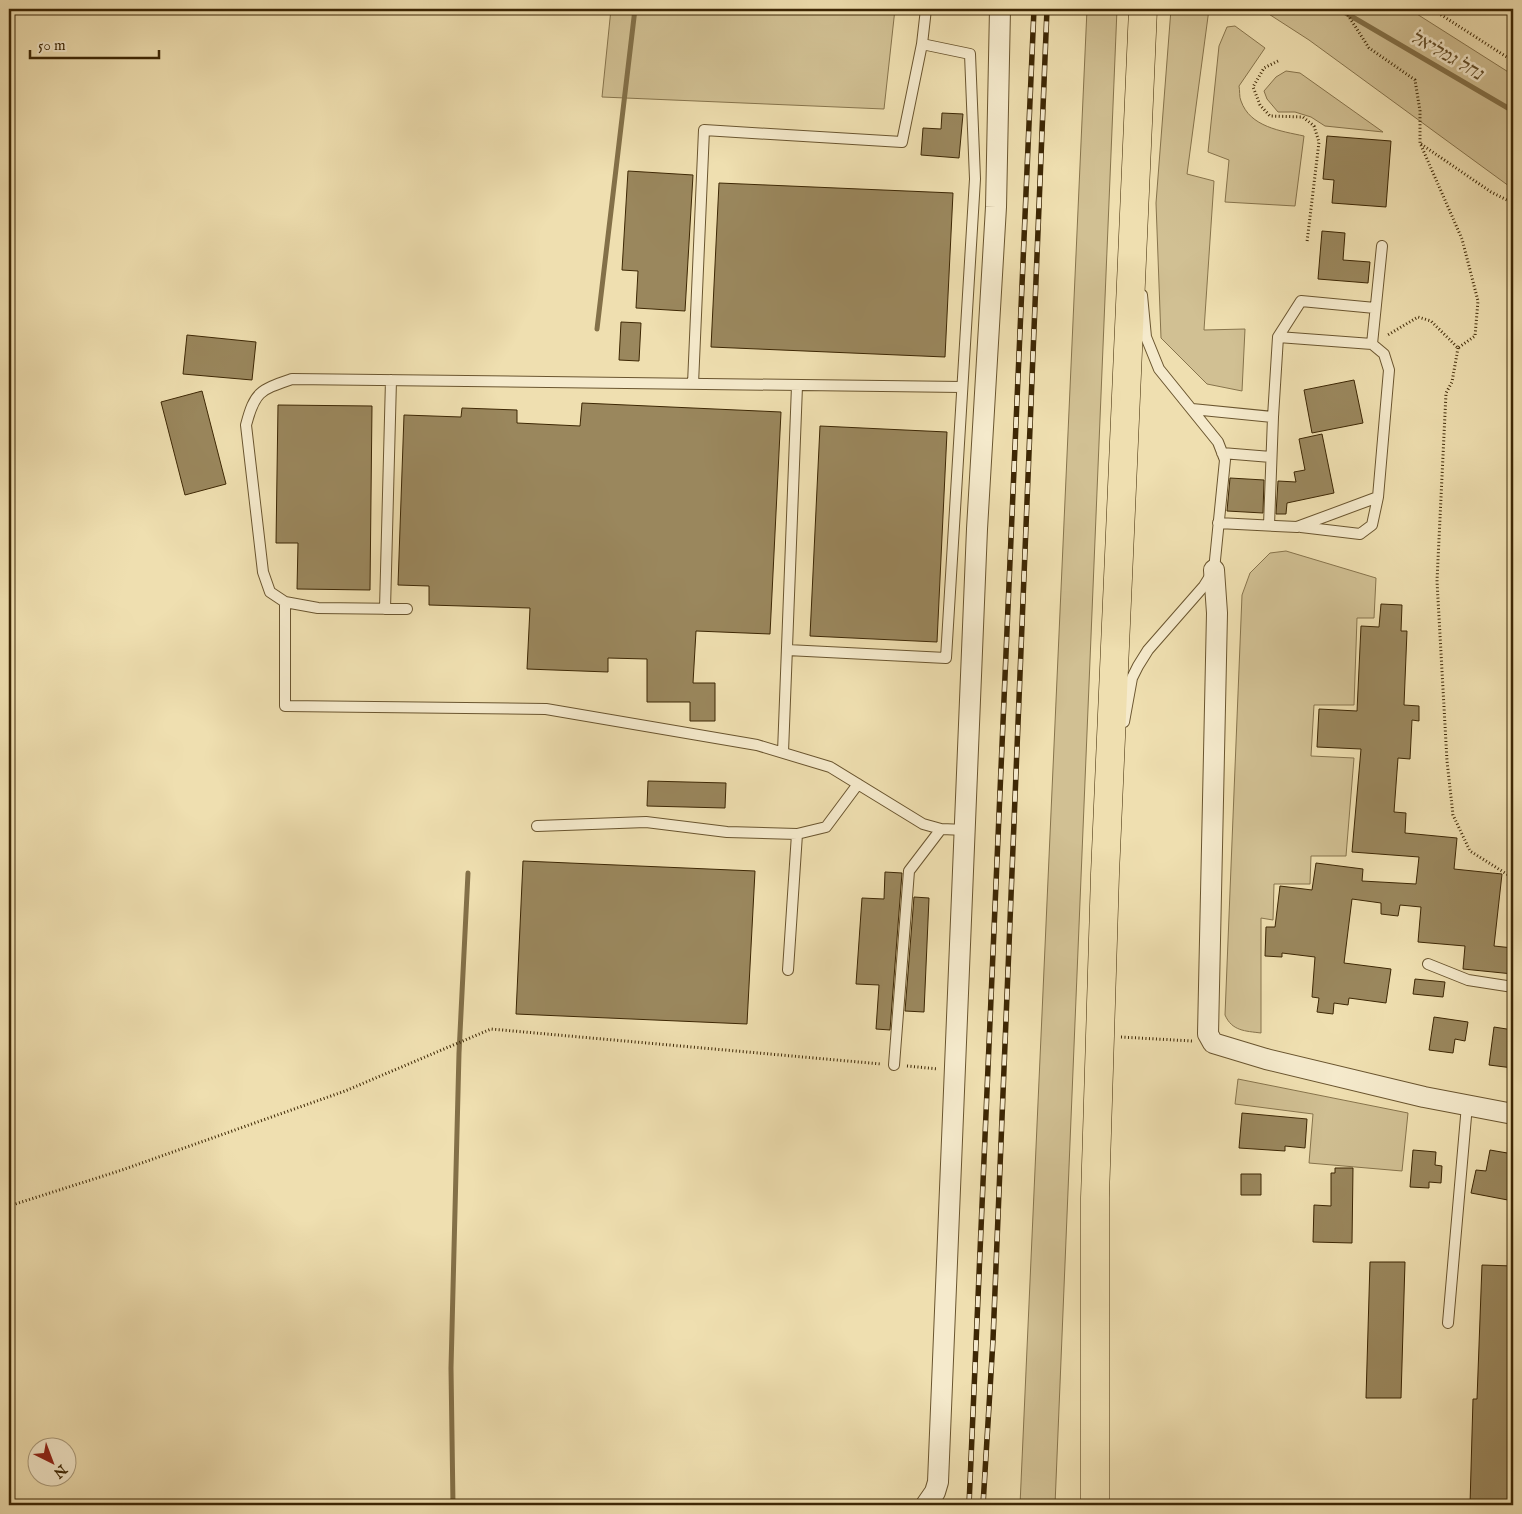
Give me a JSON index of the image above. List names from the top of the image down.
{
  "water": ["נחל גמליאל"],
  "scale_bar": "50 m",
  "north": "bottom right"
}
